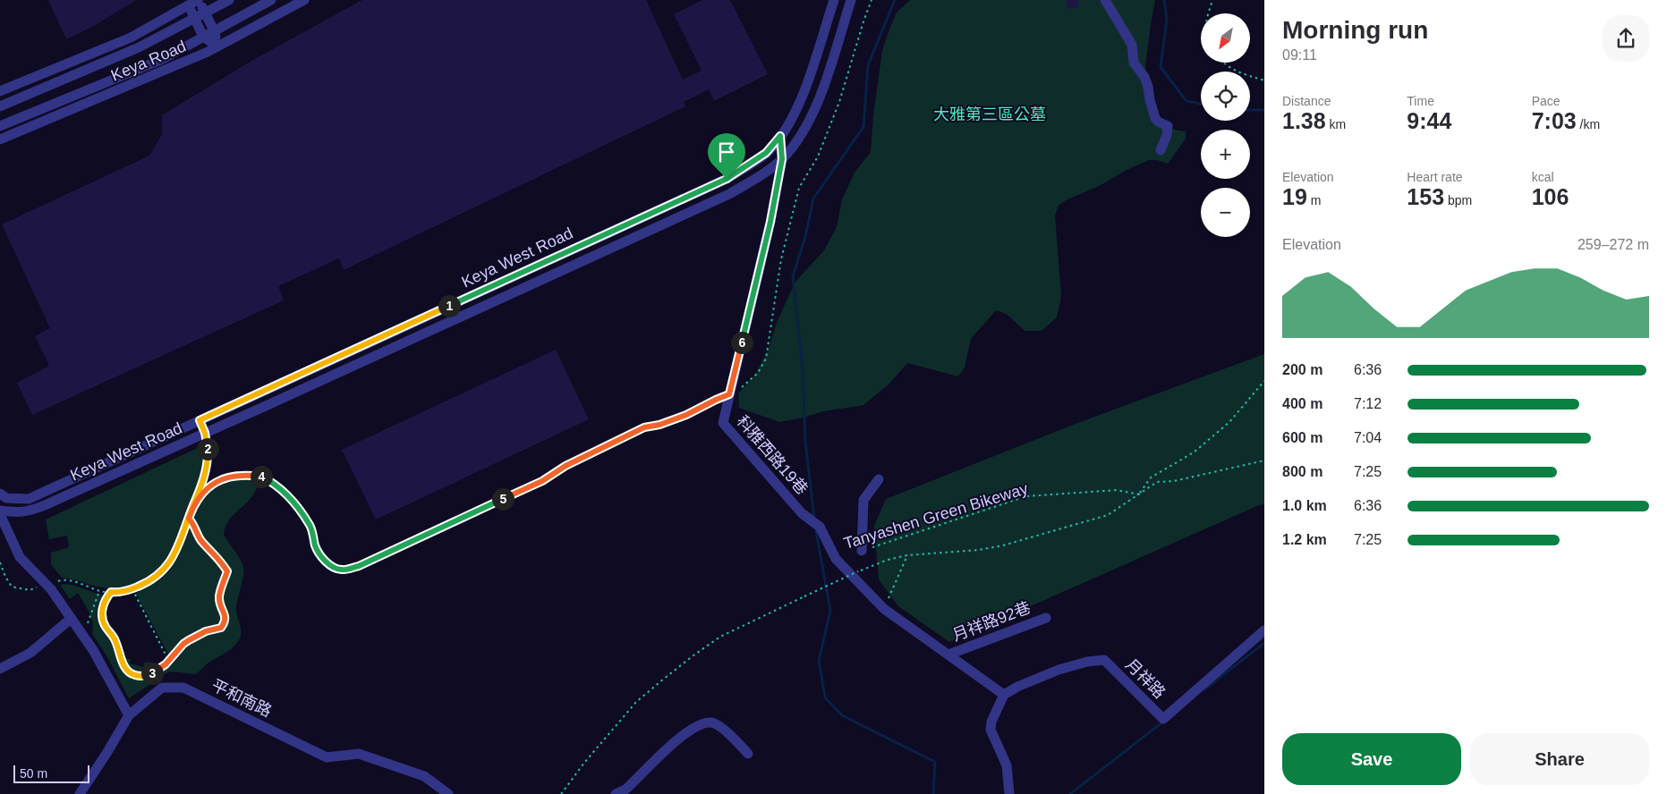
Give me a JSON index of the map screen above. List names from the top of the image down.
{
  "streets": {
    "street": [
      "Keya Road",
      "Keya West Road",
      "科雅西路19巷",
      "月祥路92巷",
      "月祥路",
      "平和南路"
    ],
    "path": ["Tanyashen Green Bikeway"]
  },
  "crossings": [
    ["Keya West Road", "科雅西路19巷"],
    ["科雅西路19巷", "Tanyashen Green Bikeway"],
    ["科雅西路19巷", "月祥路92巷"]
  ],
  "parks": ["大雅第三區公墓"],
  "scale_bar": "50 m",
  "north": "bottom left",
  "page": {
    "heading": ["Morning run", "09:11"],
    "map_buttons": ["+", "−"],
    "stats": [
      ["Distance", "1.38 km"],
      ["Time", "9:44"],
      ["Pace", "7:03 /km"],
      ["Elevation", "19 m"],
      ["Heart rate", "153 bpm"],
      ["kcal", "106"]
    ],
    "chart": ["Elevation", "259–272 m"],
    "pins": [
      "1",
      "6",
      "2",
      "4",
      "5",
      "3"
    ],
    "list": [
      {
        "name": "200 m",
        "note": "6:36"
      },
      {
        "name": "400 m",
        "note": "7:12"
      },
      {
        "name": "600 m",
        "note": "7:04"
      },
      {
        "name": "800 m",
        "note": "7:25"
      },
      {
        "name": "1.0 km",
        "note": "6:36"
      },
      {
        "name": "1.2 km",
        "note": "7:25"
      }
    ],
    "buttons": ["Save", "Share"],
    "scale": "50 m"
  }
}
